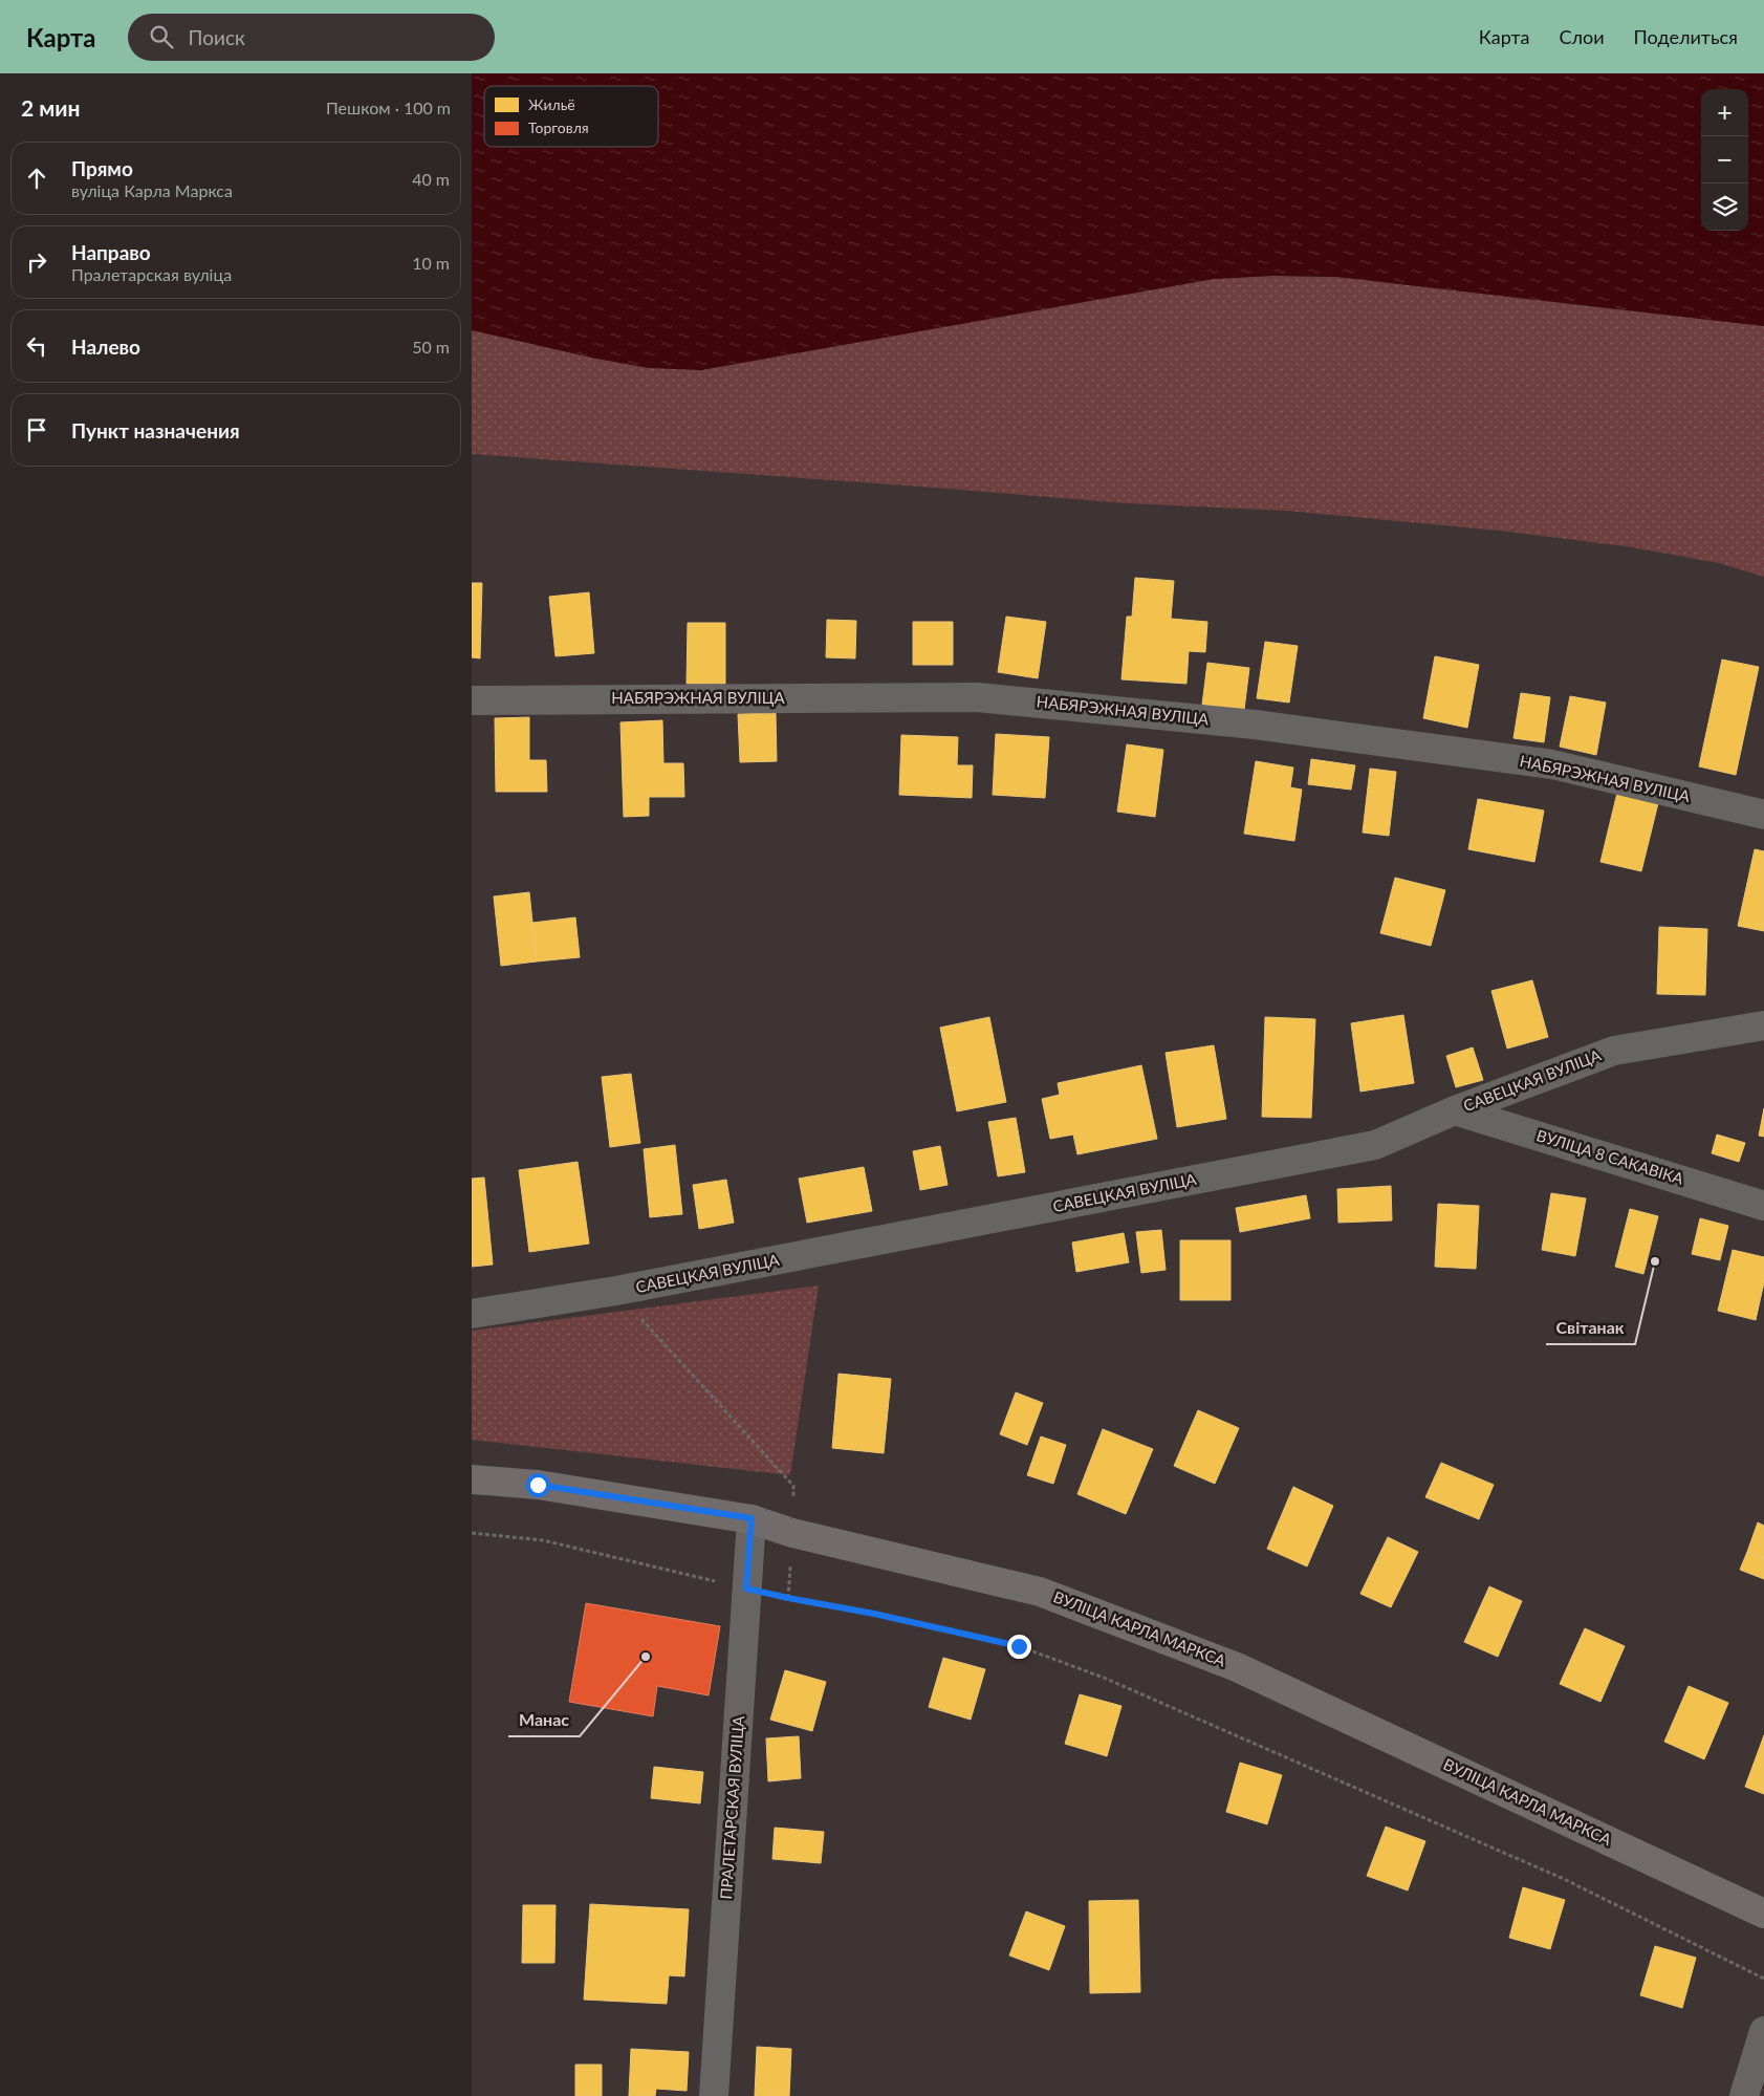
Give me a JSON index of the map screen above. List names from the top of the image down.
{
  "streets": {
    "main road": ["ВУЛІЦА КАРЛА МАРКСА"],
    "street": [
      "НАБЯРЭЖНАЯ ВУЛІЦА",
      "САВЕЦКАЯ ВУЛІЦА",
      "ВУЛІЦА 8 САКАВІКА",
      "ПРАЛЕТАРСКАЯ ВУЛІЦА"
    ]
  },
  "crossings": [
    ["САВЕЦКАЯ ВУЛІЦА", "ВУЛІЦА 8 САКАВІКА"],
    ["ВУЛІЦА КАРЛА МАРКСА", "ПРАЛЕТАРСКАЯ ВУЛІЦА"]
  ],
  "places": ["Світанак", "Манас"],
  "legend": ["Жильё", "Торговля"],
  "page": {
    "header": "Карта",
    "search": "Поиск",
    "nav": ["Карта", "Слои", "Поделиться"],
    "heading": ["2 мин", "Пешком · 100 m"],
    "map_buttons": ["+", "−"],
    "list": [
      ["Прямо", "вуліца Карла Маркса", "40 m"],
      ["Направо", "Пралетарская вуліца", "10 m"],
      ["Налево", "50 m"],
      "Пункт назначения"
    ]
  }
}
